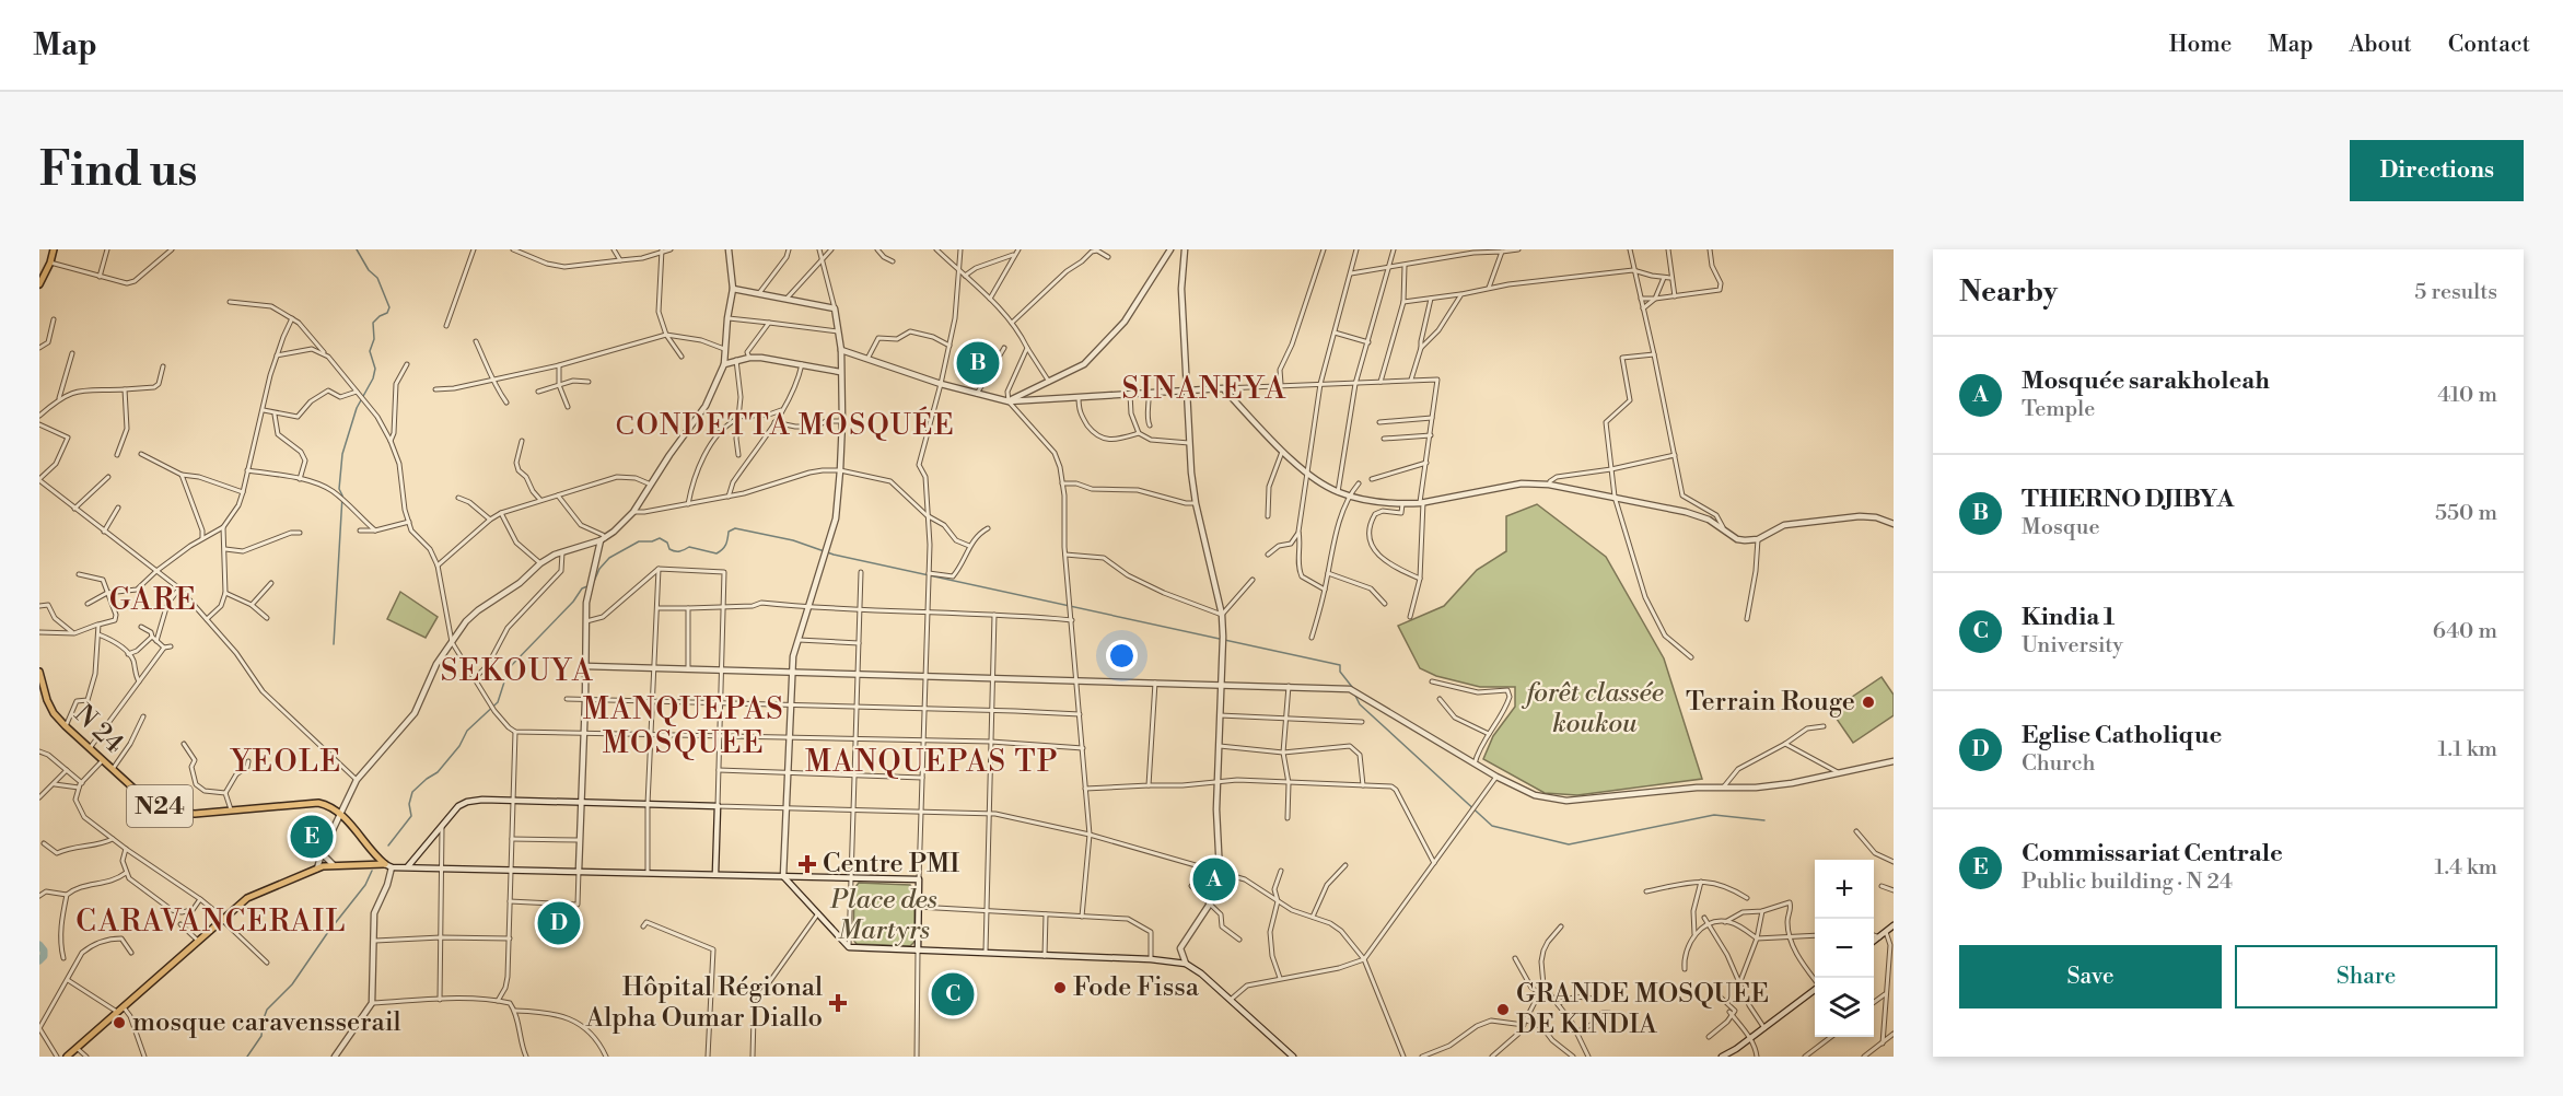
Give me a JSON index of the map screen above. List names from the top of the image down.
{
  "streets": {
    "main road": ["N 24", "N24"]
  },
  "crossings": [
    ["N 24", "N24"]
  ],
  "districts": [
    "SINANEYA",
    "СONDETTA MOSQUÉE",
    "GARE",
    "SEKOUYA",
    "MANQUEPAS MOSQUEE",
    "YEOLE",
    "MANQUEPAS TP",
    "CARAVANCERAIL"
  ],
  "parks": ["forêt classée koukou", "Place des Martyrs"],
  "places": {
    "other": [
      "Terrain Rouge",
      "Fode Fissa",
      "GRANDE MOSQUEE DE KINDIA",
      "mosque caravensserail"
    ],
    "health": ["Centre PMI", "Hôpital Régional Alpha Oumar Diallo"]
  },
  "page": {
    "header": "Map",
    "nav": [
      "Home",
      "Map",
      "About",
      "Contact"
    ],
    "buttons": [
      "Directions",
      ["Save", "Share"]
    ],
    "title": "Find us",
    "heading": ["Nearby", "5 results"],
    "list": [
      {
        "mark": "A",
        "name": "Mosquée sarakholeah",
        "note": "Temple",
        "value": "410 m"
      },
      {
        "mark": "B",
        "name": "THIERNO DJIBYA",
        "note": "Mosque",
        "value": "550 m"
      },
      {
        "mark": "C",
        "name": "Kindia 1",
        "note": "University",
        "value": "640 m"
      },
      {
        "mark": "D",
        "name": "Eglise Catholique",
        "note": "Church",
        "value": "1.1 km"
      },
      {
        "mark": "E",
        "name": "Commissariat Centrale",
        "note": "Public building · N 24",
        "value": "1.4 km"
      }
    ],
    "pins": [
      "B",
      "E",
      "A",
      "D",
      "C"
    ],
    "map_buttons": ["+", "−"]
  }
}
